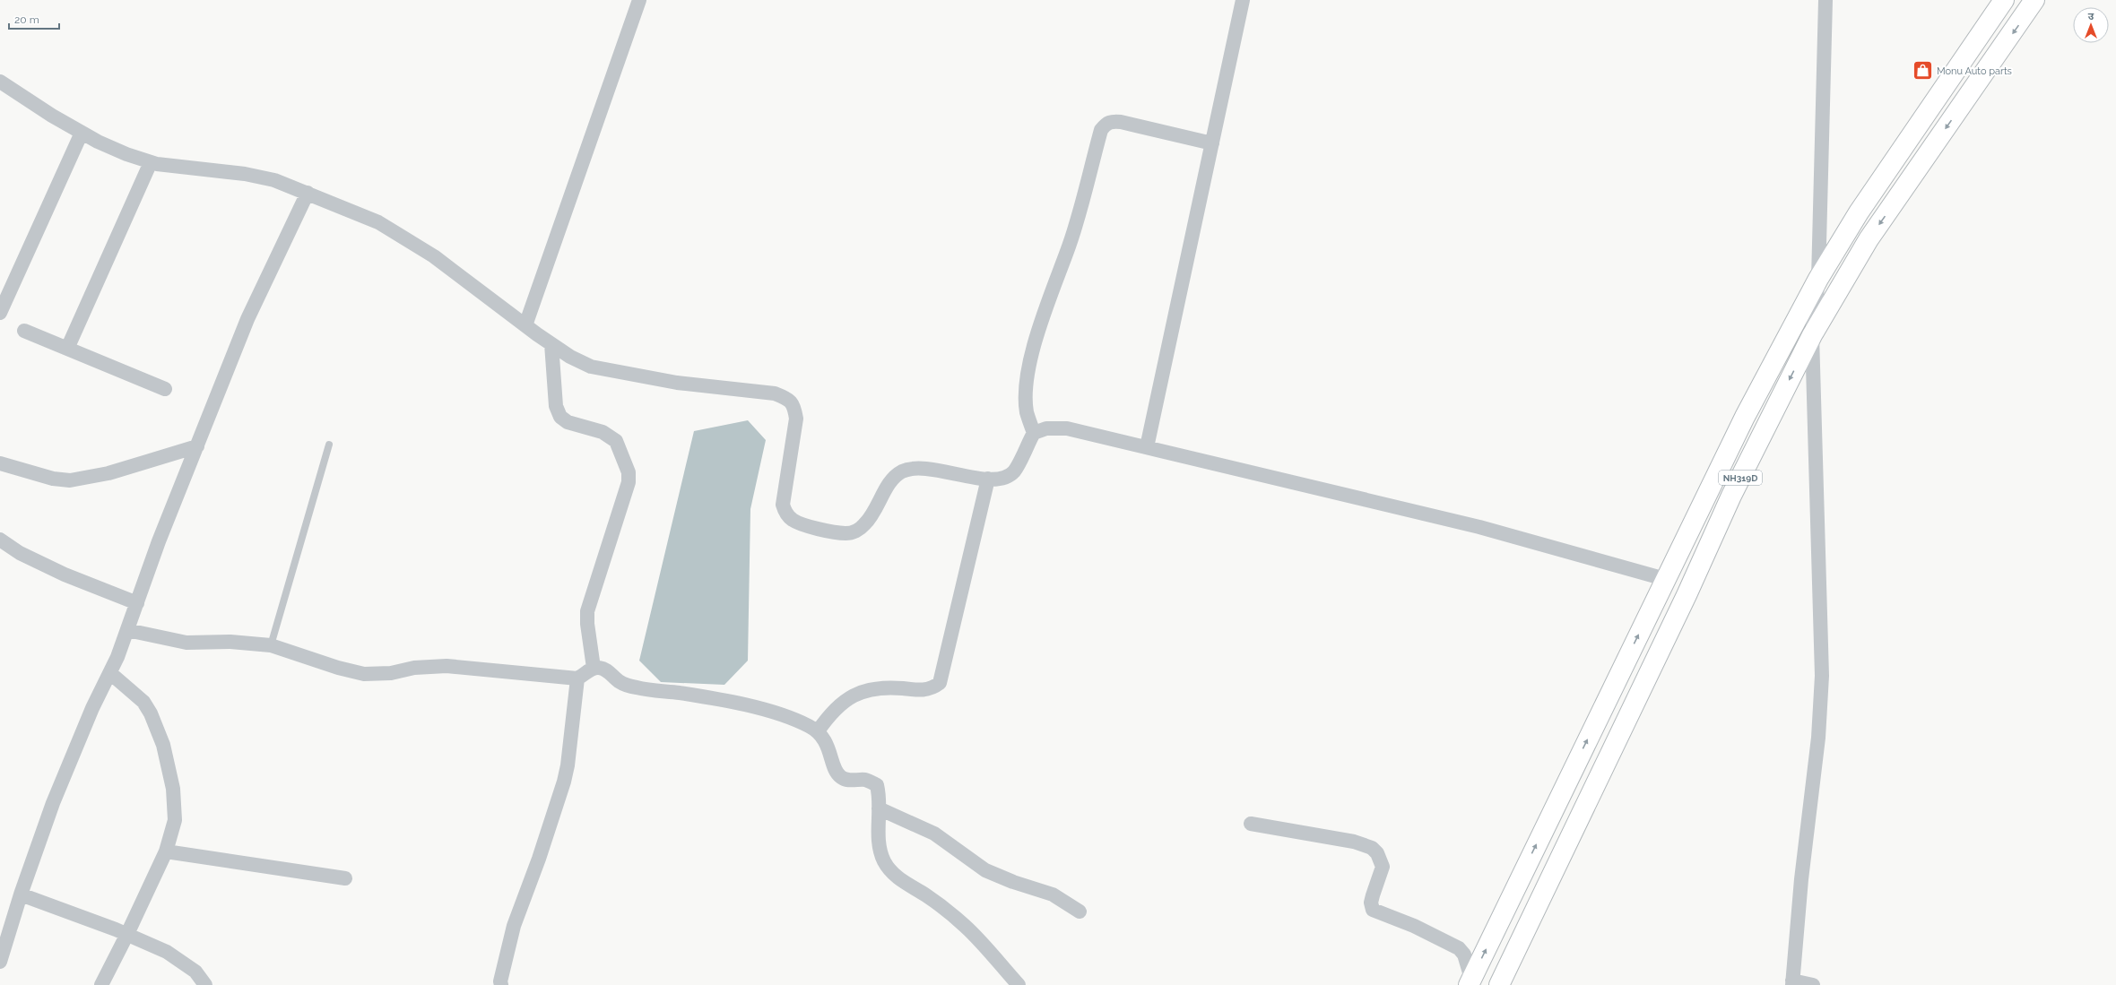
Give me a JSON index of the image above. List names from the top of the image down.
{
  "streets": {
    "highway": ["NH319D"]
  },
  "places": {
    "shop": ["Monu Auto parts"]
  },
  "scale_bar": "20 m",
  "north": "top"
}
